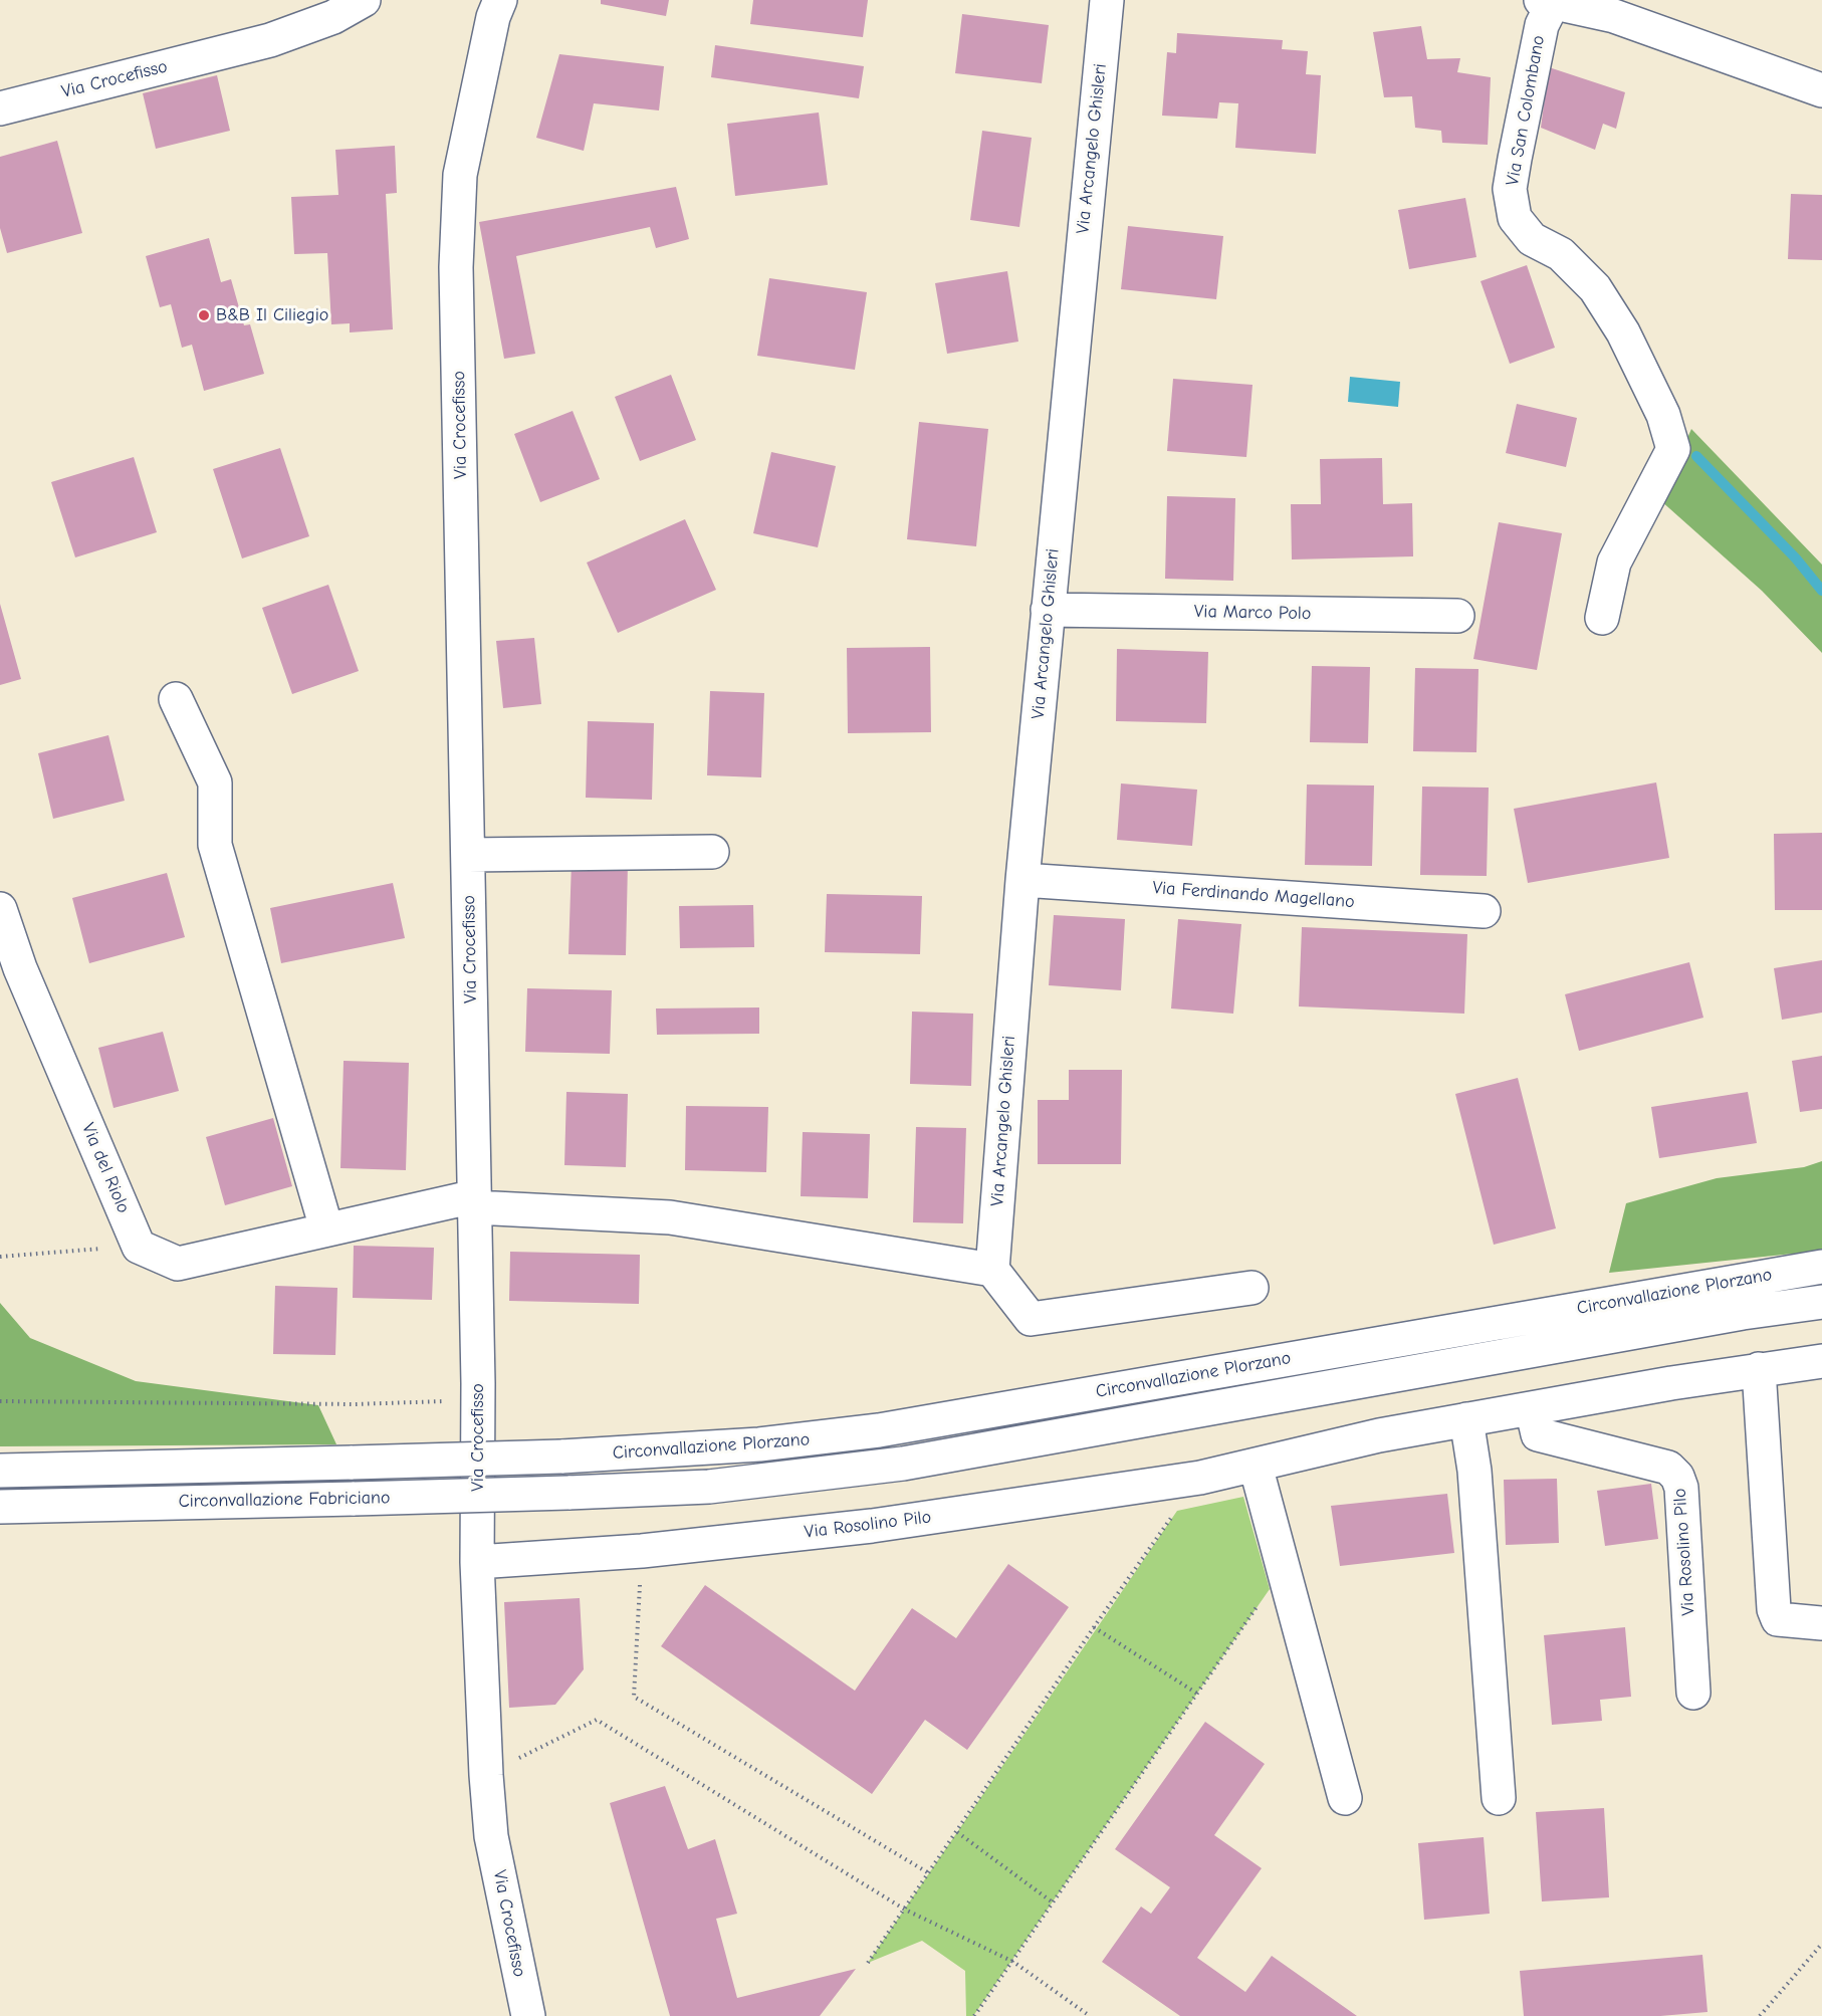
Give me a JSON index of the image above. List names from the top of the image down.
{
  "streets": {
    "main road": [
      "Via Crocefisso",
      "Via San Colombano",
      "Via Arcangelo Ghisleri",
      "Via Marco Polo",
      "Via Ferdinando Magellano",
      "Via del Riolo",
      "Circonvallazione Plorzano",
      "Circonvallazione Fabriciano",
      "Via Rosolino Pilo"
    ]
  },
  "crossings": [
    ["Via Crocefisso", "Via Rosolino Pilo"],
    ["Via Arcangelo Ghisleri", "Via Marco Polo"],
    ["Via Arcangelo Ghisleri", "Via Ferdinando Magellano"],
    ["Circonvallazione Plorzano", "Circonvallazione Fabriciano"]
  ],
  "places": ["B&B Il Ciliegio"]
}
